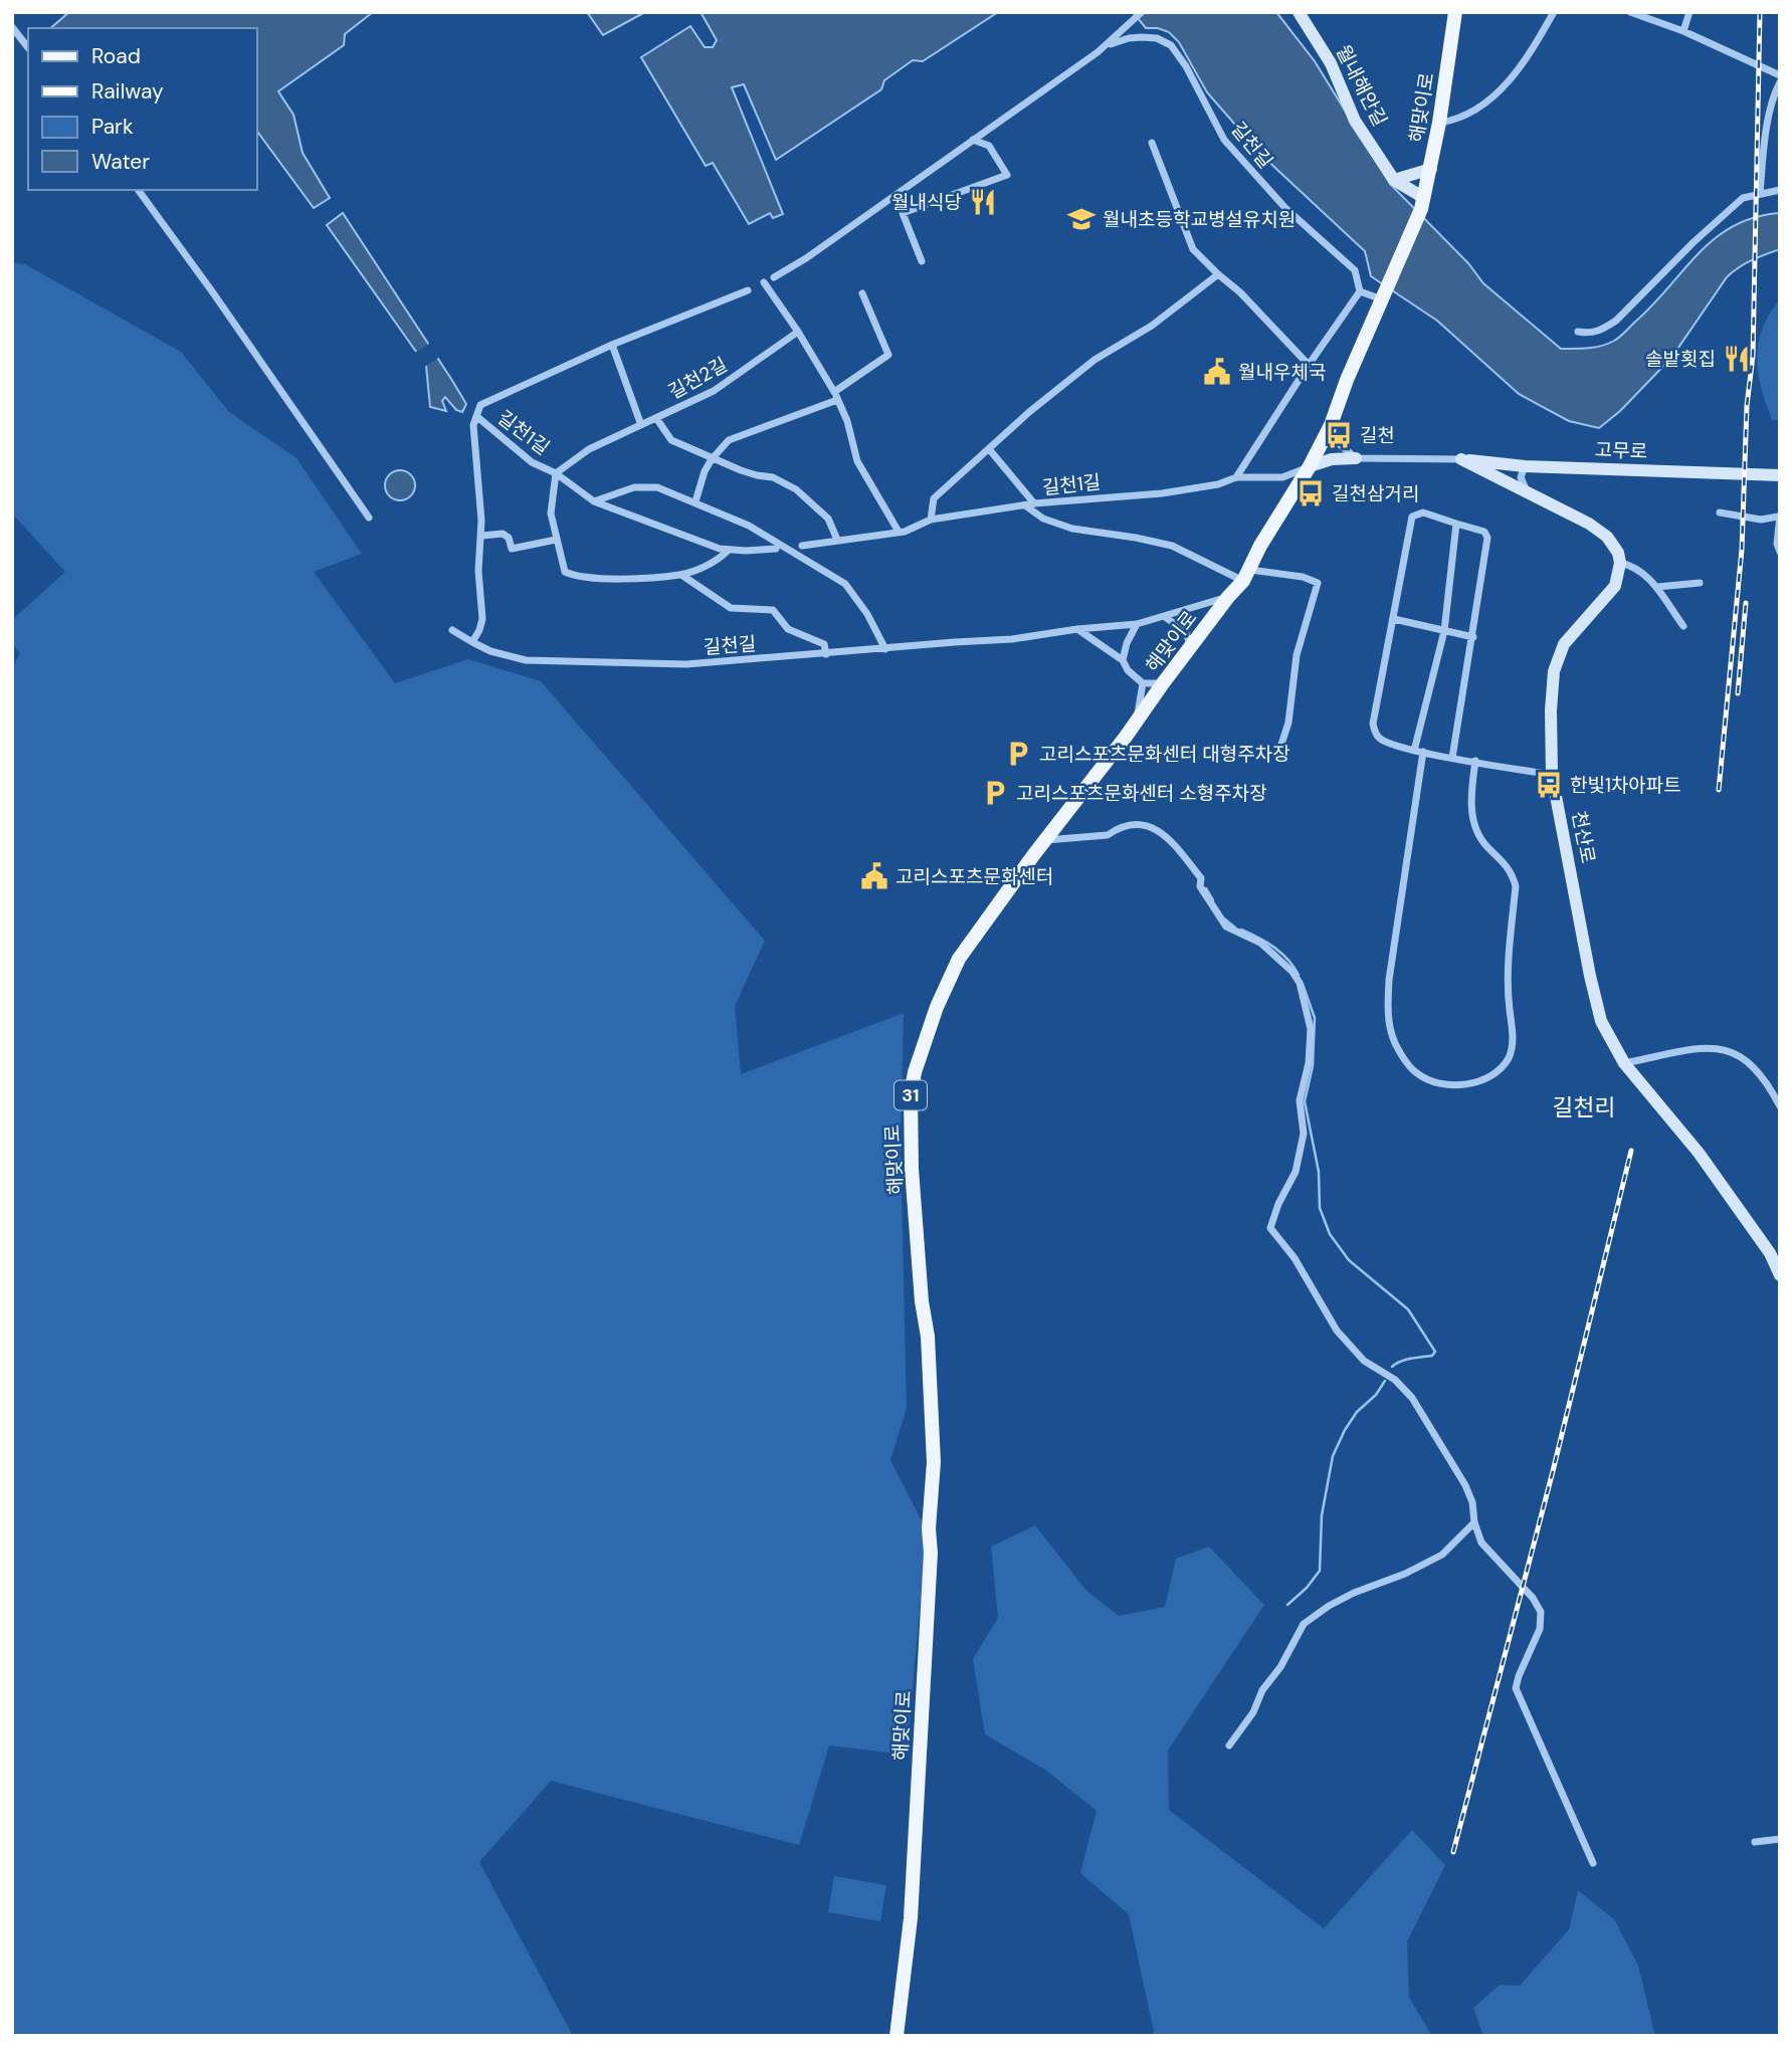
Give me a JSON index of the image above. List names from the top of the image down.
{
  "streets": {
    "main road": ["해맞이로", "31"],
    "street": [
      "월내해안길",
      "길천길",
      "길천2길",
      "길천1길",
      "고무로",
      "천산로"
    ]
  },
  "crossings": [
    ["해맞이로", "길천길"],
    ["해맞이로", "길천1길"],
    ["해맞이로", "31"],
    ["길천2길", "길천1길"]
  ],
  "districts": ["길천리"],
  "places": {
    "restaurant": ["월내식당", "솔밭횟집"],
    "school or university": ["월내초등학교병설유치원"],
    "public building": ["월내우체국", "고리스포츠문화센터"],
    "bus stop": ["길천", "길천삼거리", "한빛1차아파트"],
    "parking": ["고리스포츠문화센터 대형주차장", "고리스포츠문화센터 소형주차장"]
  },
  "legend": [
    "Road",
    "Railway",
    "Park",
    "Water"
  ]
}
